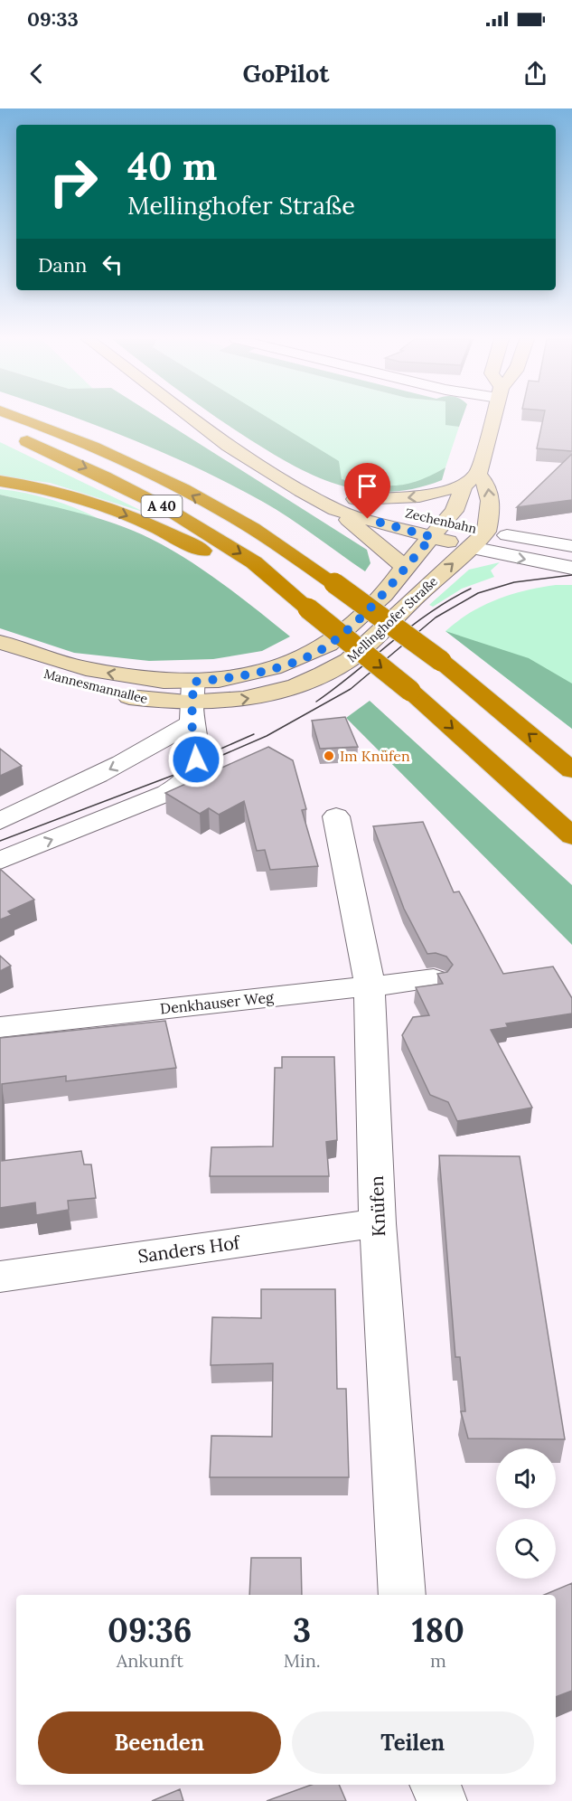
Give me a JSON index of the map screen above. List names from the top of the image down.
{
  "streets": {
    "highway": ["A 40"],
    "main road": ["Zechenbahn", "Mellinghofer Straße", "Mannesmannallee"],
    "street": ["Denkhauser Weg", "Knüfen", "Sanders Hof"]
  },
  "crossings": [
    ["Zechenbahn", "Mellinghofer Straße"],
    ["Mellinghofer Straße", "Mannesmannallee"],
    ["Denkhauser Weg", "Knüfen"],
    ["Knüfen", "Sanders Hof"]
  ],
  "places": ["Im Knüfen"],
  "page": {
    "status": "09:33",
    "header": "GoPilot",
    "turn": ["40 m", "Mellinghofer Straße"],
    "then": "Dann",
    "eta": [
      "09:36",
      "Ankunft",
      "3",
      "Min.",
      "180",
      "m"
    ],
    "buttons": ["Beenden", "Teilen"]
  }
}
